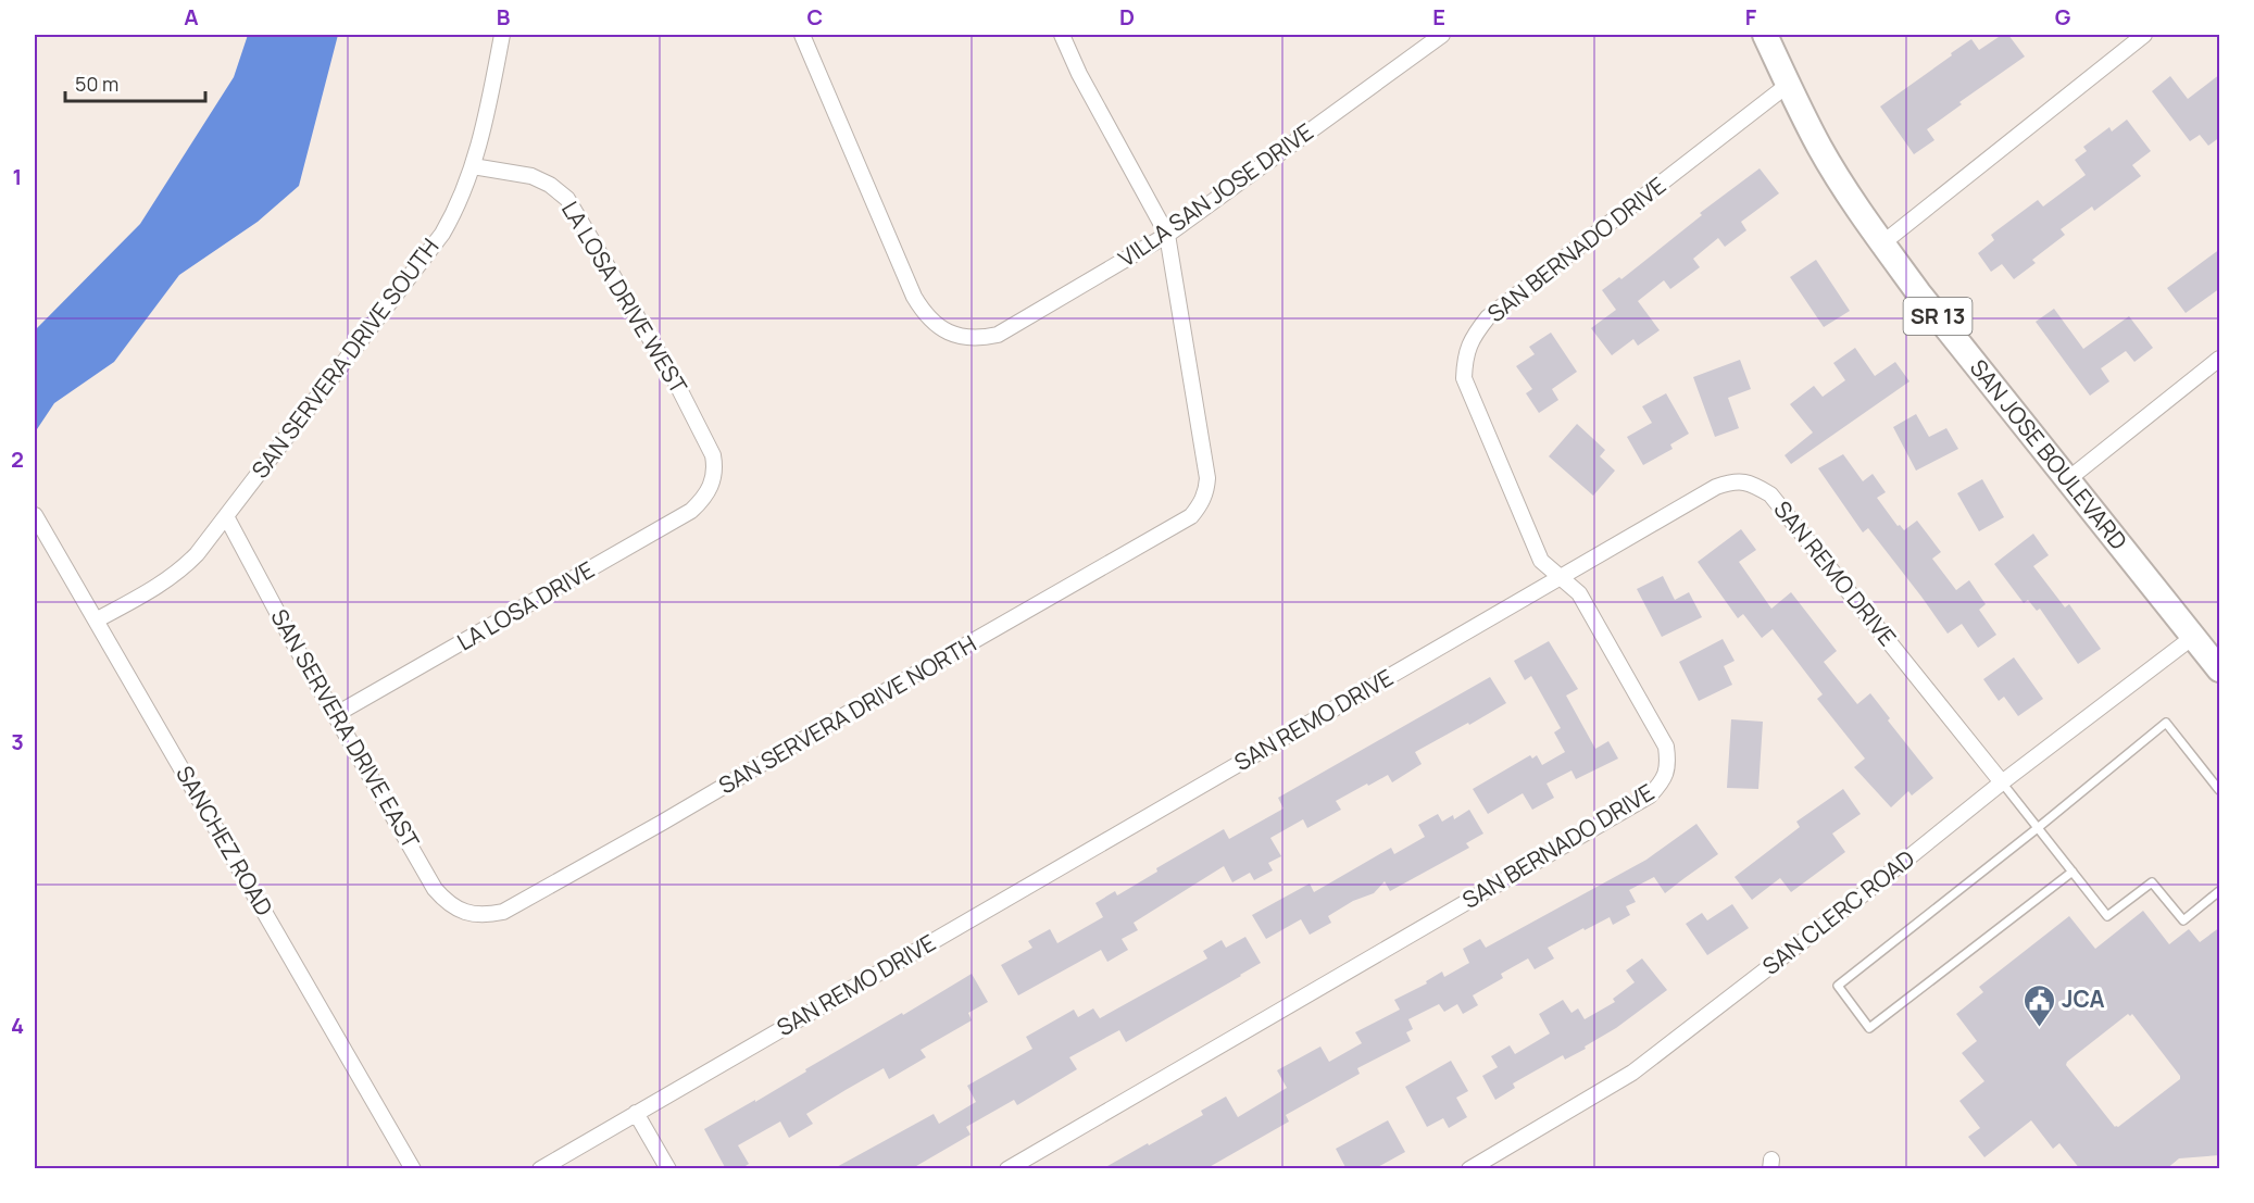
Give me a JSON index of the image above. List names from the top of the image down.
{
  "streets": {
    "main road": ["SR 13", "SAN JOSE BOULEVARD"],
    "street": [
      "VILLA SAN JOSE DRIVE",
      "SAN BERNADO DRIVE",
      "LA LOSA DRIVE WEST",
      "SAN SERVERA DRIVE SOUTH",
      "SAN REMO DRIVE",
      "LA LOSA DRIVE",
      "SAN SERVERA DRIVE NORTH",
      "SAN SERVERA DRIVE EAST",
      "SANCHEZ ROAD",
      "SAN CLERC ROAD"
    ]
  },
  "crossings": [
    ["VILLA SAN JOSE DRIVE", "SAN SERVERA DRIVE NORTH"],
    ["SAN BERNADO DRIVE", "SAN JOSE BOULEVARD"],
    ["SAN BERNADO DRIVE", "SAN REMO DRIVE"],
    ["LA LOSA DRIVE WEST", "SAN SERVERA DRIVE SOUTH"],
    ["LA LOSA DRIVE WEST", "LA LOSA DRIVE"],
    ["SAN SERVERA DRIVE SOUTH", "SAN SERVERA DRIVE EAST"],
    ["SAN SERVERA DRIVE SOUTH", "SANCHEZ ROAD"],
    ["SAN JOSE BOULEVARD", "SAN CLERC ROAD"],
    ["SAN REMO DRIVE", "SAN CLERC ROAD"],
    ["LA LOSA DRIVE", "SAN SERVERA DRIVE EAST"],
    ["SAN SERVERA DRIVE NORTH", "SAN SERVERA DRIVE EAST"]
  ],
  "places": {
    "public building": ["JCA"]
  },
  "scale_bar": "50 m",
  "grid": {
    "columns": [
      "A",
      "B",
      "C",
      "D",
      "E",
      "F",
      "G"
    ],
    "rows": [
      "1",
      "2",
      "3",
      "4"
    ]
  }
}
